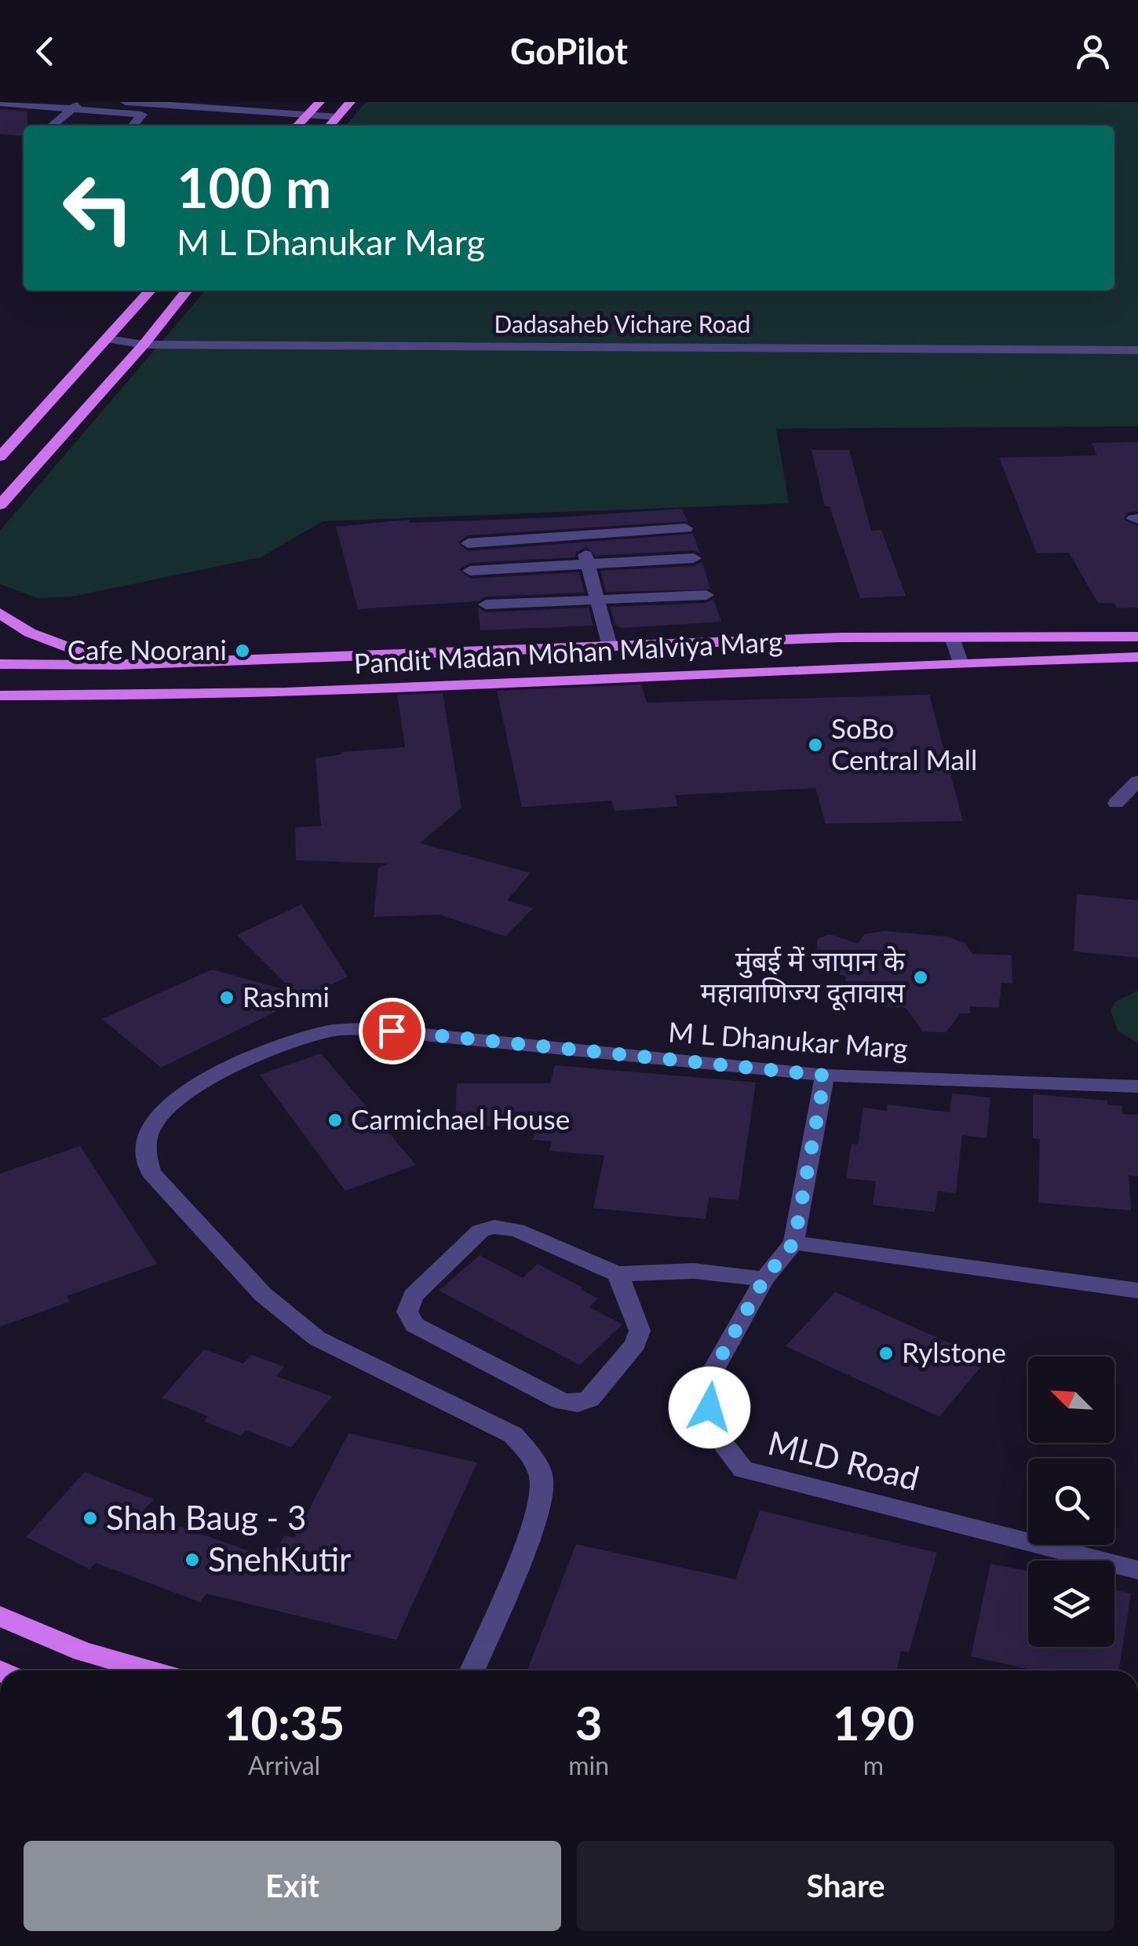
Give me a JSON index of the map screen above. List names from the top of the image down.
{
  "streets": {
    "main road": ["Pandit Madan Mohan Malviya Marg"],
    "street": ["Dadasaheb Vichare Road", "M L Dhanukar Marg", "MLD Road"]
  },
  "crossings": [
    ["M L Dhanukar Marg", "MLD Road"]
  ],
  "places": [
    "Cafe Noorani",
    "SoBo Central Mall",
    "मुंबई में जापान के महावाणिज्य दूतावास",
    "Rashmi",
    "Carmichael House",
    "Rylstone",
    "Shah Baug - 3",
    "SnehKutir"
  ],
  "north": "top left",
  "page": {
    "header": "GoPilot",
    "turn": ["100 m", "M L Dhanukar Marg"],
    "eta": [
      "10:35",
      "Arrival",
      "3",
      "min",
      "190",
      "m"
    ],
    "buttons": ["Exit", "Share"]
  }
}
